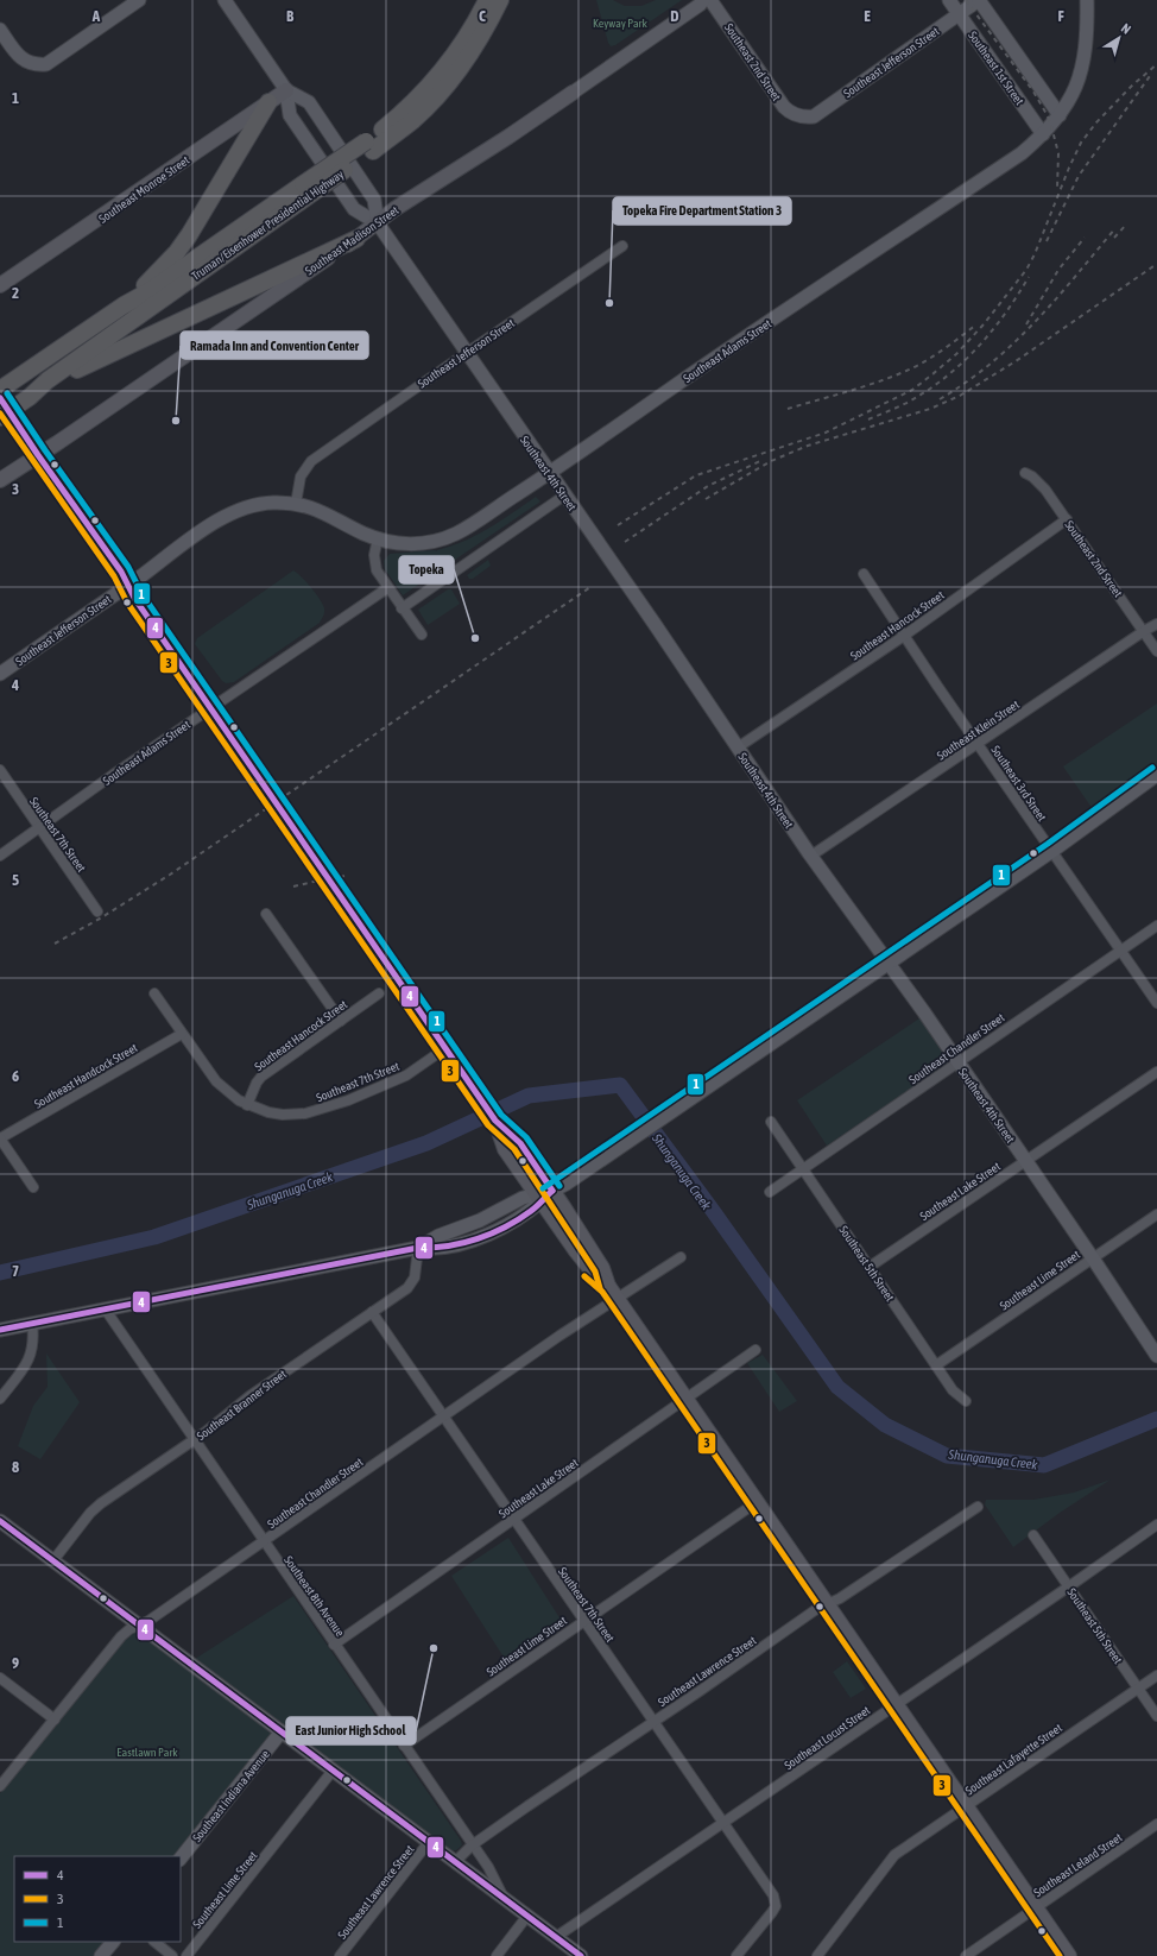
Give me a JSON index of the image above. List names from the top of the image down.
{
  "streets": {
    "highway": ["Truman/Eisenhower Presidential Highway"],
    "main road": ["Southeast Monroe Street", "Southeast Madison Street"],
    "street": [
      "Southeast 2nd Street",
      "Southeast Jefferson Street",
      "Southeast 1st Street",
      "Southeast Adams Street",
      "Southeast 4th Street",
      "Southeast Hancock Street",
      "Southeast Klein Street",
      "Southeast 3rd Street",
      "Southeast 7th Street",
      "Southeast Chandler Street",
      "Southeast Handcock Street",
      "Southeast Lake Street",
      "Southeast 5th Street",
      "Southeast Lime Street",
      "Southeast Branner Street",
      "Southeast 8th Avenue",
      "Southeast Lawrence Street",
      "Southeast Locust Street",
      "Southeast Lafayette Street",
      "Southeast Indiana Avenue",
      "Southeast Leland Street"
    ]
  },
  "crossings": [
    ["Southeast 2nd Street", "Southeast Jefferson Street"],
    ["Southeast 2nd Street", "Southeast Hancock Street"],
    ["Southeast 2nd Street", "Southeast Klein Street"],
    ["Southeast Jefferson Street", "Southeast 1st Street"],
    ["Southeast Jefferson Street", "Southeast 4th Street"],
    ["Southeast 1st Street", "Southeast Adams Street"],
    ["Southeast Monroe Street", "Southeast 4th Street"],
    ["Southeast Madison Street", "Southeast 4th Street"],
    ["Southeast Adams Street", "Southeast 4th Street"],
    ["Southeast Adams Street", "Southeast 7th Street"],
    ["Southeast 4th Street", "Southeast Hancock Street"],
    ["Southeast 4th Street", "Southeast Klein Street"],
    ["Southeast 4th Street", "Southeast Chandler Street"],
    ["Southeast 4th Street", "Southeast Lake Street"],
    ["Southeast 4th Street", "Southeast Lime Street"],
    ["Southeast Hancock Street", "Southeast 3rd Street"],
    ["Southeast Hancock Street", "Southeast 7th Street"],
    ["Southeast Klein Street", "Southeast 3rd Street"],
    ["Southeast 3rd Street", "Southeast Chandler Street"],
    ["Southeast 7th Street", "Southeast Chandler Street"],
    ["Southeast 7th Street", "Southeast Handcock Street"],
    ["Southeast 7th Street", "Southeast Lake Street"],
    ["Southeast 7th Street", "Southeast Lime Street"],
    ["Southeast 7th Street", "Southeast Branner Street"],
    ["Southeast 7th Street", "Southeast Lawrence Street"],
    ["Southeast 7th Street", "Southeast Locust Street"],
    ["Southeast Chandler Street", "Southeast 5th Street"],
    ["Southeast Chandler Street", "Southeast 8th Avenue"],
    ["Southeast Lake Street", "Southeast 5th Street"],
    ["Southeast Lake Street", "Southeast 8th Avenue"],
    ["Southeast 5th Street", "Southeast Lime Street"],
    ["Southeast 5th Street", "Southeast Locust Street"],
    ["Southeast 5th Street", "Southeast Lafayette Street"],
    ["Southeast Lime Street", "Southeast 8th Avenue"],
    ["Southeast Branner Street", "Southeast 8th Avenue"],
    ["Southeast 8th Avenue", "Southeast Lawrence Street"]
  ],
  "water": ["Shunganuga Creek"],
  "parks": ["Keyway Park", "Eastlawn Park"],
  "places": [
    "Topeka Fire Department Station 3",
    "Ramada Inn and Convention Center",
    "Topeka",
    "East Junior High School"
  ],
  "lines": ["transit line 1", "transit line 4", "transit line 3"],
  "legend": ["4", "3", "1"],
  "north": "top right",
  "grid": {
    "columns": [
      "A",
      "B",
      "C",
      "D",
      "E",
      "F"
    ],
    "rows": [
      "1",
      "2",
      "3",
      "4",
      "5",
      "6",
      "7",
      "8",
      "9"
    ]
  }
}
